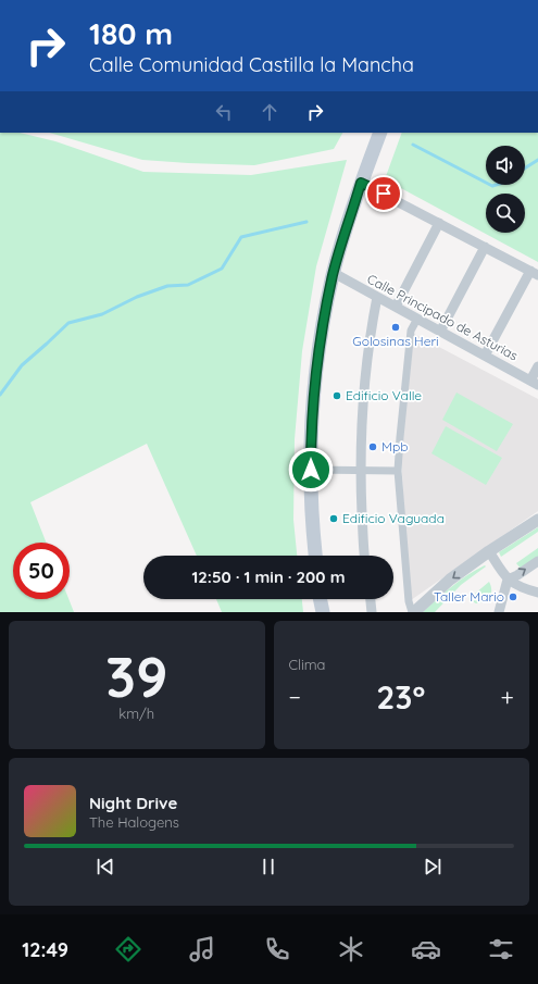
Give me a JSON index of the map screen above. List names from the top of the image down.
{
  "streets": {
    "street": ["Calle Principado de Asturias"]
  },
  "places": [
    "Golosinas Heri",
    "Edificio Valle",
    "Mpb",
    "Edificio Vaguada",
    "Taller Mario"
  ],
  "page": {
    "turn": ["180 m", "Calle Comunidad Castilla la Mancha"],
    "limit": "50",
    "trip": "12:50 · 1 min · 200 m",
    "tile": [
      ["39", "km/h"],
      "Clima"
    ],
    "heat": ["−", "23°", "+"],
    "song": ["Night Drive", "The Halogens"],
    "tabs": "12:49"
  }
}
